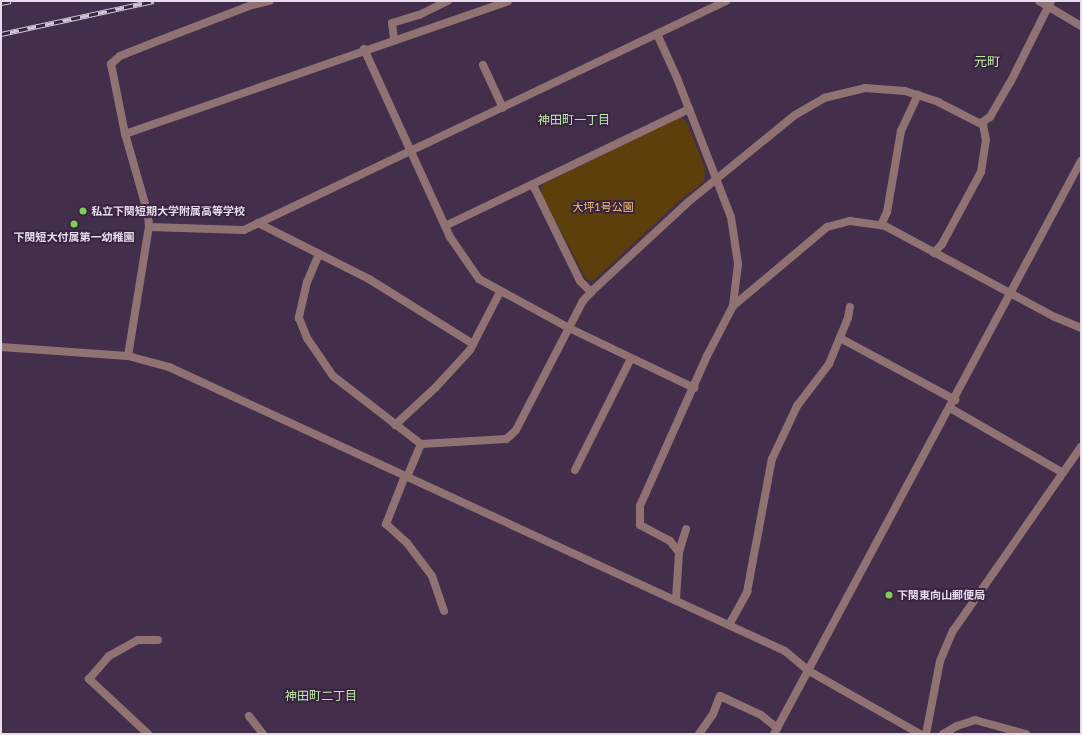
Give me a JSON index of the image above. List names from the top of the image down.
{
  "districts": ["元町", "神田町一丁目", "神田町二丁目"],
  "parks": ["大坪1号公園"],
  "places": ["私立下関短期大学附属高等学校", "下関短大付属第一幼稚園", "下関東向山郵便局"]
}
